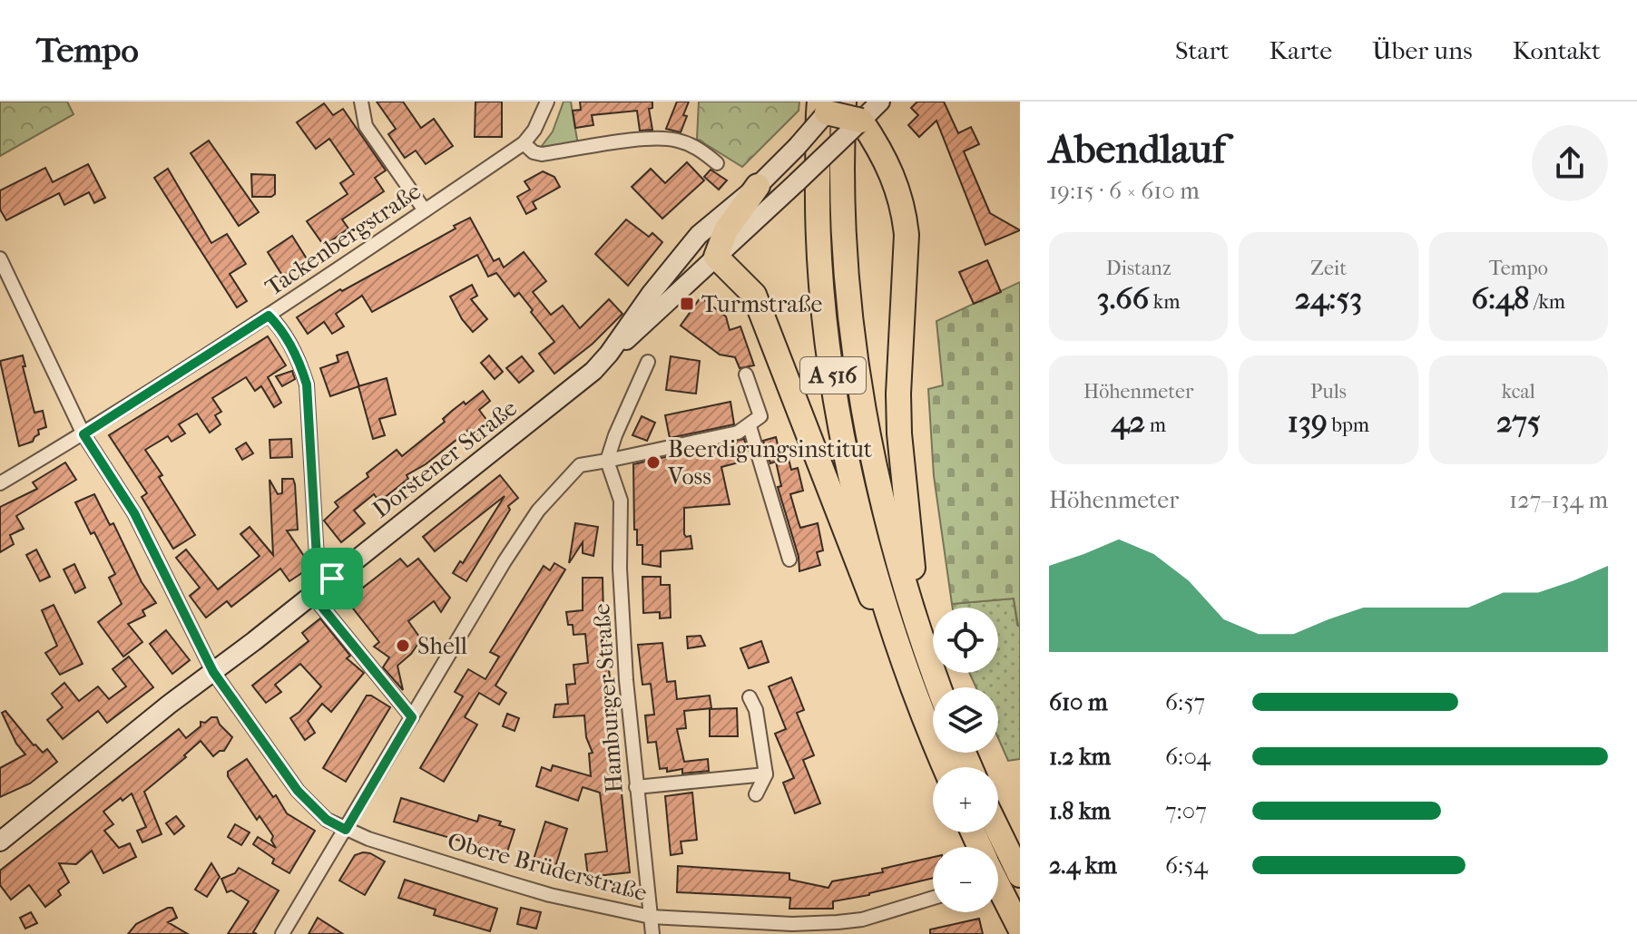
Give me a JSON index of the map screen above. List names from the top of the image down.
{
  "streets": {
    "highway": ["A 516"],
    "main road": ["Dorstener Straße"],
    "street": ["Tackenbergstraße", "Hamburger Straße", "Obere Brüderstraße"]
  },
  "crossings": [
    ["Tackenbergstraße", "Obere Brüderstraße"],
    ["A 516", "Dorstener Straße"],
    ["Dorstener Straße", "Obere Brüderstraße"],
    ["Hamburger Straße", "Obere Brüderstraße"]
  ],
  "places": {
    "transit": ["Turmstraße"],
    "other": ["Beerdigungsinstitut Voss", "Shell"]
  },
  "page": {
    "header": "Tempo",
    "nav": [
      "Start",
      "Karte",
      "Über uns",
      "Kontakt"
    ],
    "heading": ["Abendlauf", "19:15 · 6 × 610 m"],
    "stats": [
      ["Distanz", "3.66 km"],
      ["Zeit", "24:53"],
      ["Tempo", "6:48 /km"],
      ["Höhenmeter", "42 m"],
      ["Puls", "139 bpm"],
      ["kcal", "275"]
    ],
    "chart": ["Höhenmeter", "127–134 m"],
    "map_buttons": ["+", "−"],
    "list": [
      {
        "name": "610 m",
        "note": "6:57"
      },
      {
        "name": "1.2 km",
        "note": "6:04"
      },
      {
        "name": "1.8 km",
        "note": "7:07"
      },
      {
        "name": "2.4 km",
        "note": "6:54"
      }
    ]
  }
}
